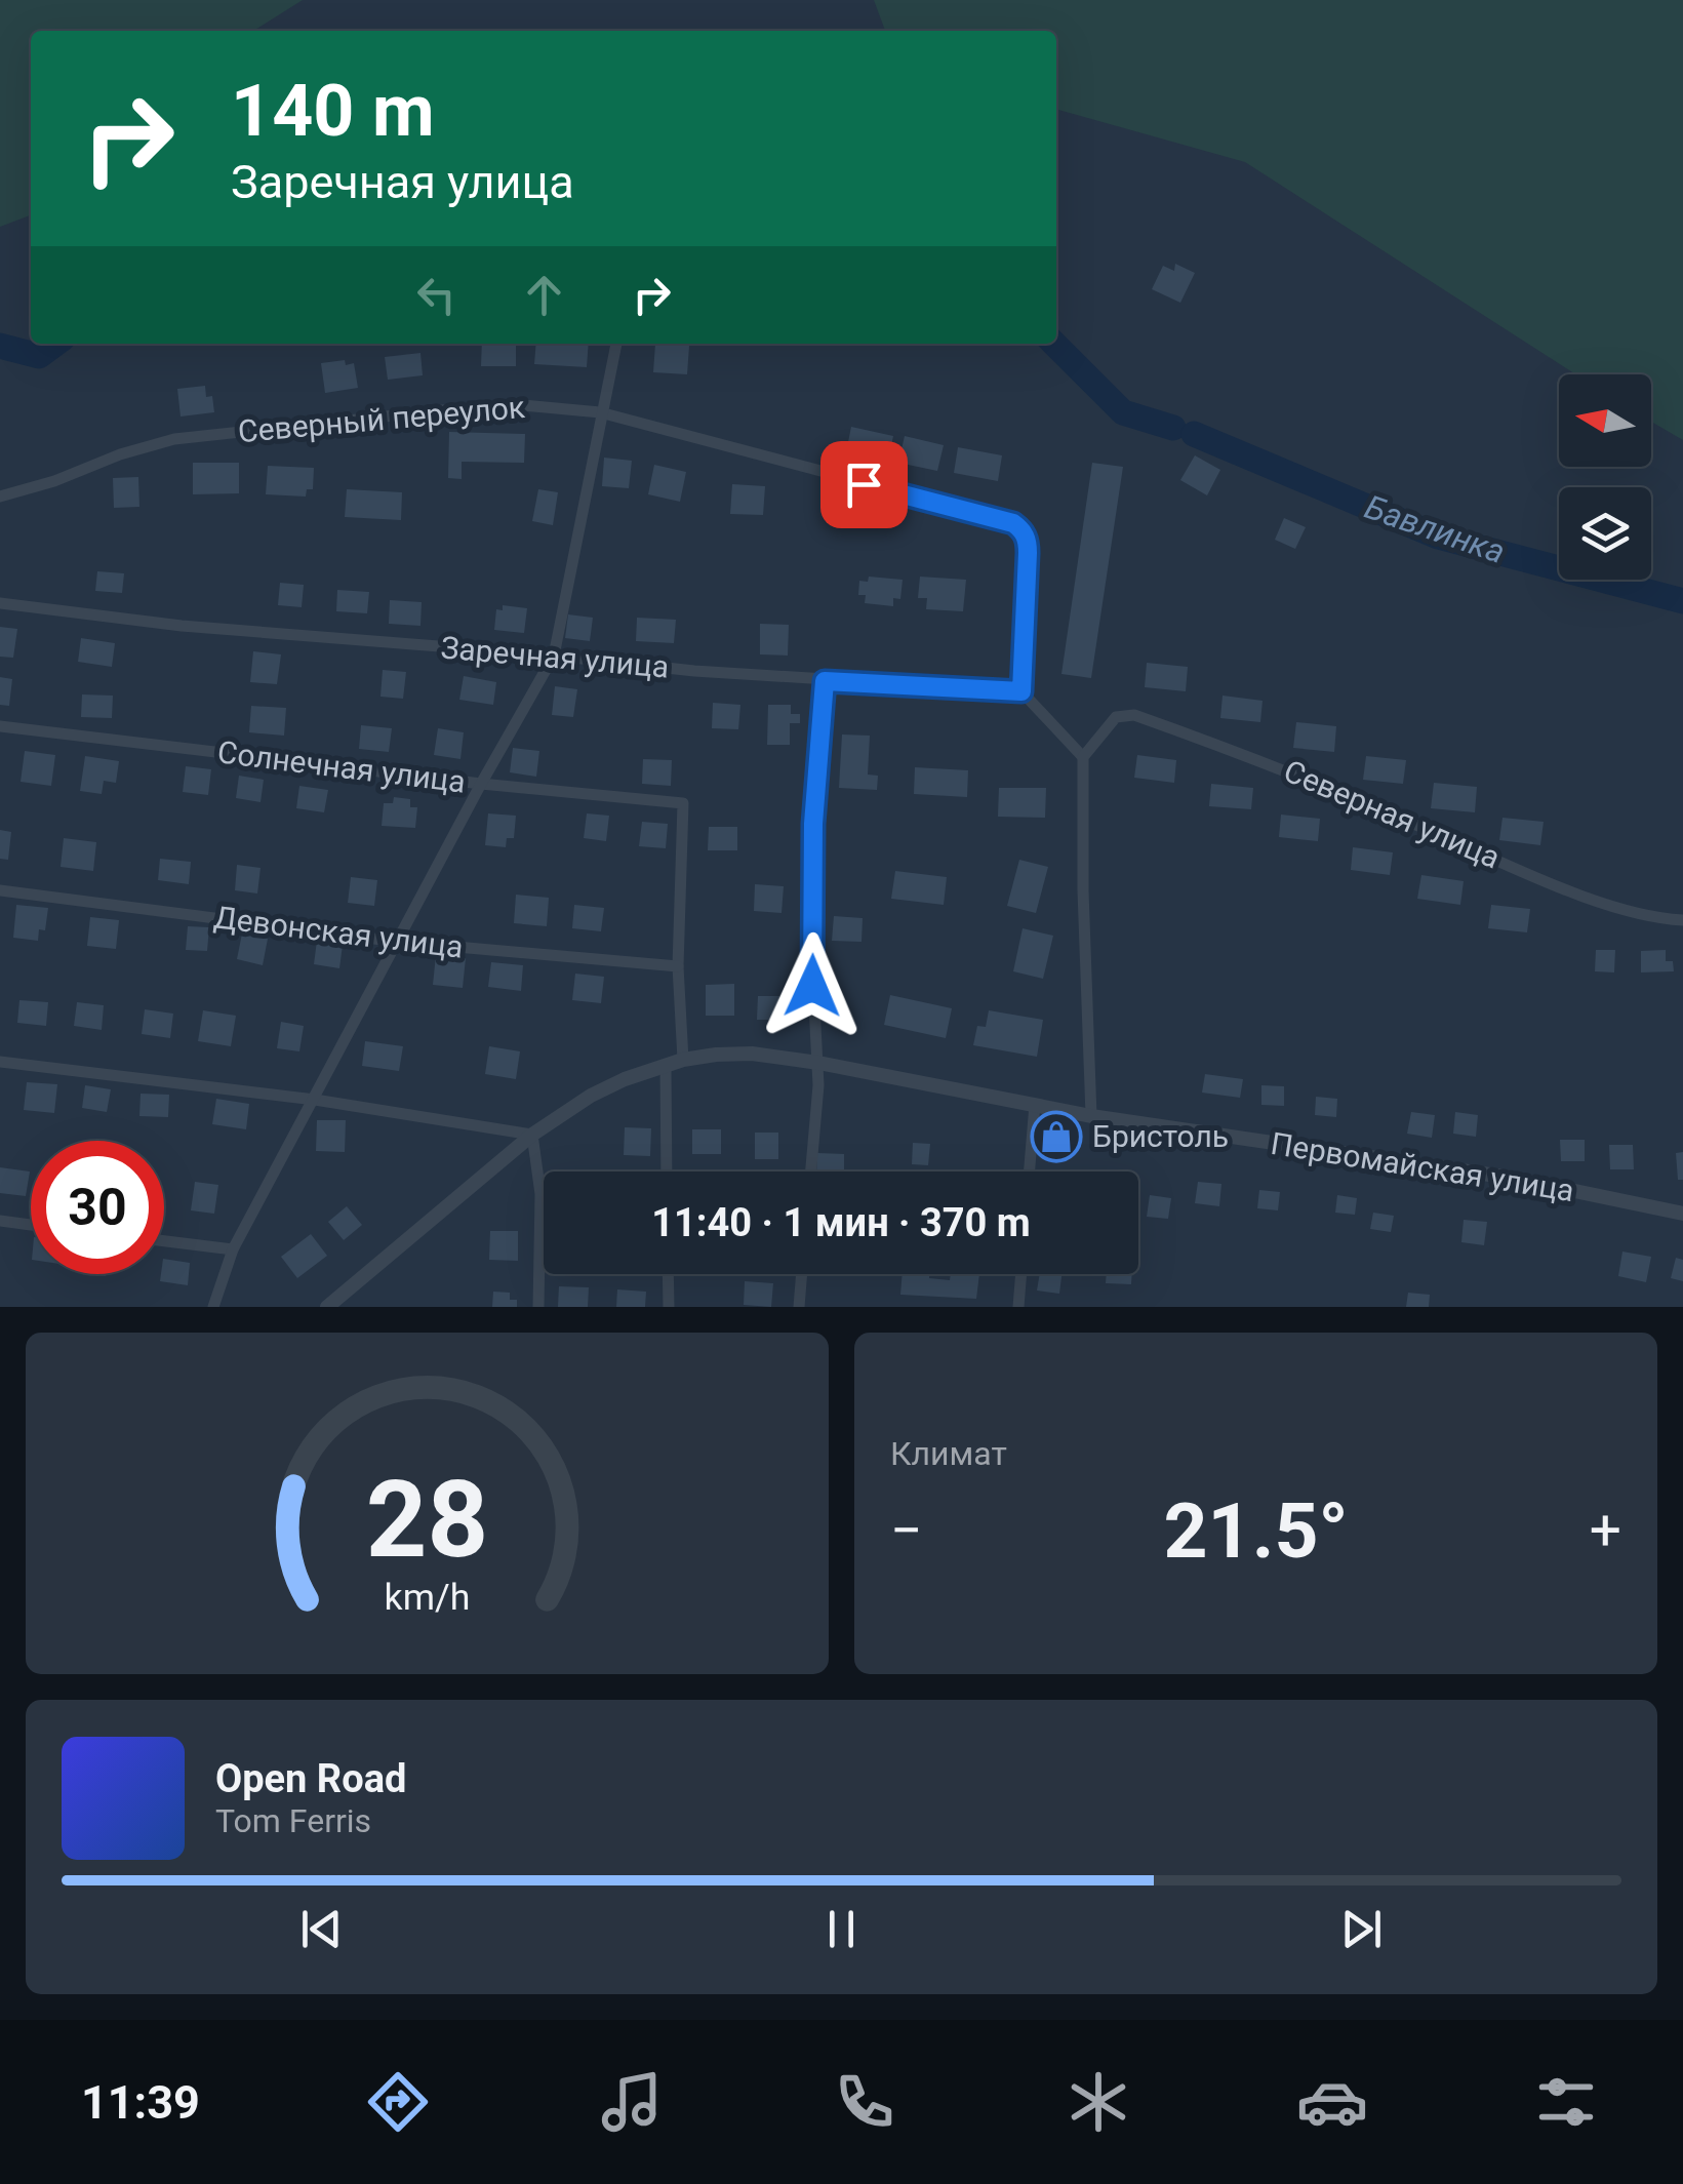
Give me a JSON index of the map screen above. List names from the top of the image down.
{
  "streets": {
    "street": [
      "Северный переулок",
      "Заречная улица",
      "Солнечная улица",
      "Северная улица",
      "Девонская улица",
      "Первомайская улица"
    ]
  },
  "crossings": [
    ["Северный переулок", "Заречная улица"],
    ["Солнечная улица", "Девонская улица"]
  ],
  "water": ["Бавлинка"],
  "places": {
    "shop": ["Бристоль"]
  },
  "north": "left",
  "page": {
    "turn": ["140 m", "Заречная улица"],
    "limit": "30",
    "trip": "11:40 · 1 мин · 370 m",
    "tile": "Климат",
    "heat": ["−", "21.5°", "+"],
    "song": ["Open Road", "Tom Ferris"],
    "tabs": "11:39",
    "gauge": ["28", "km/h"]
  }
}
